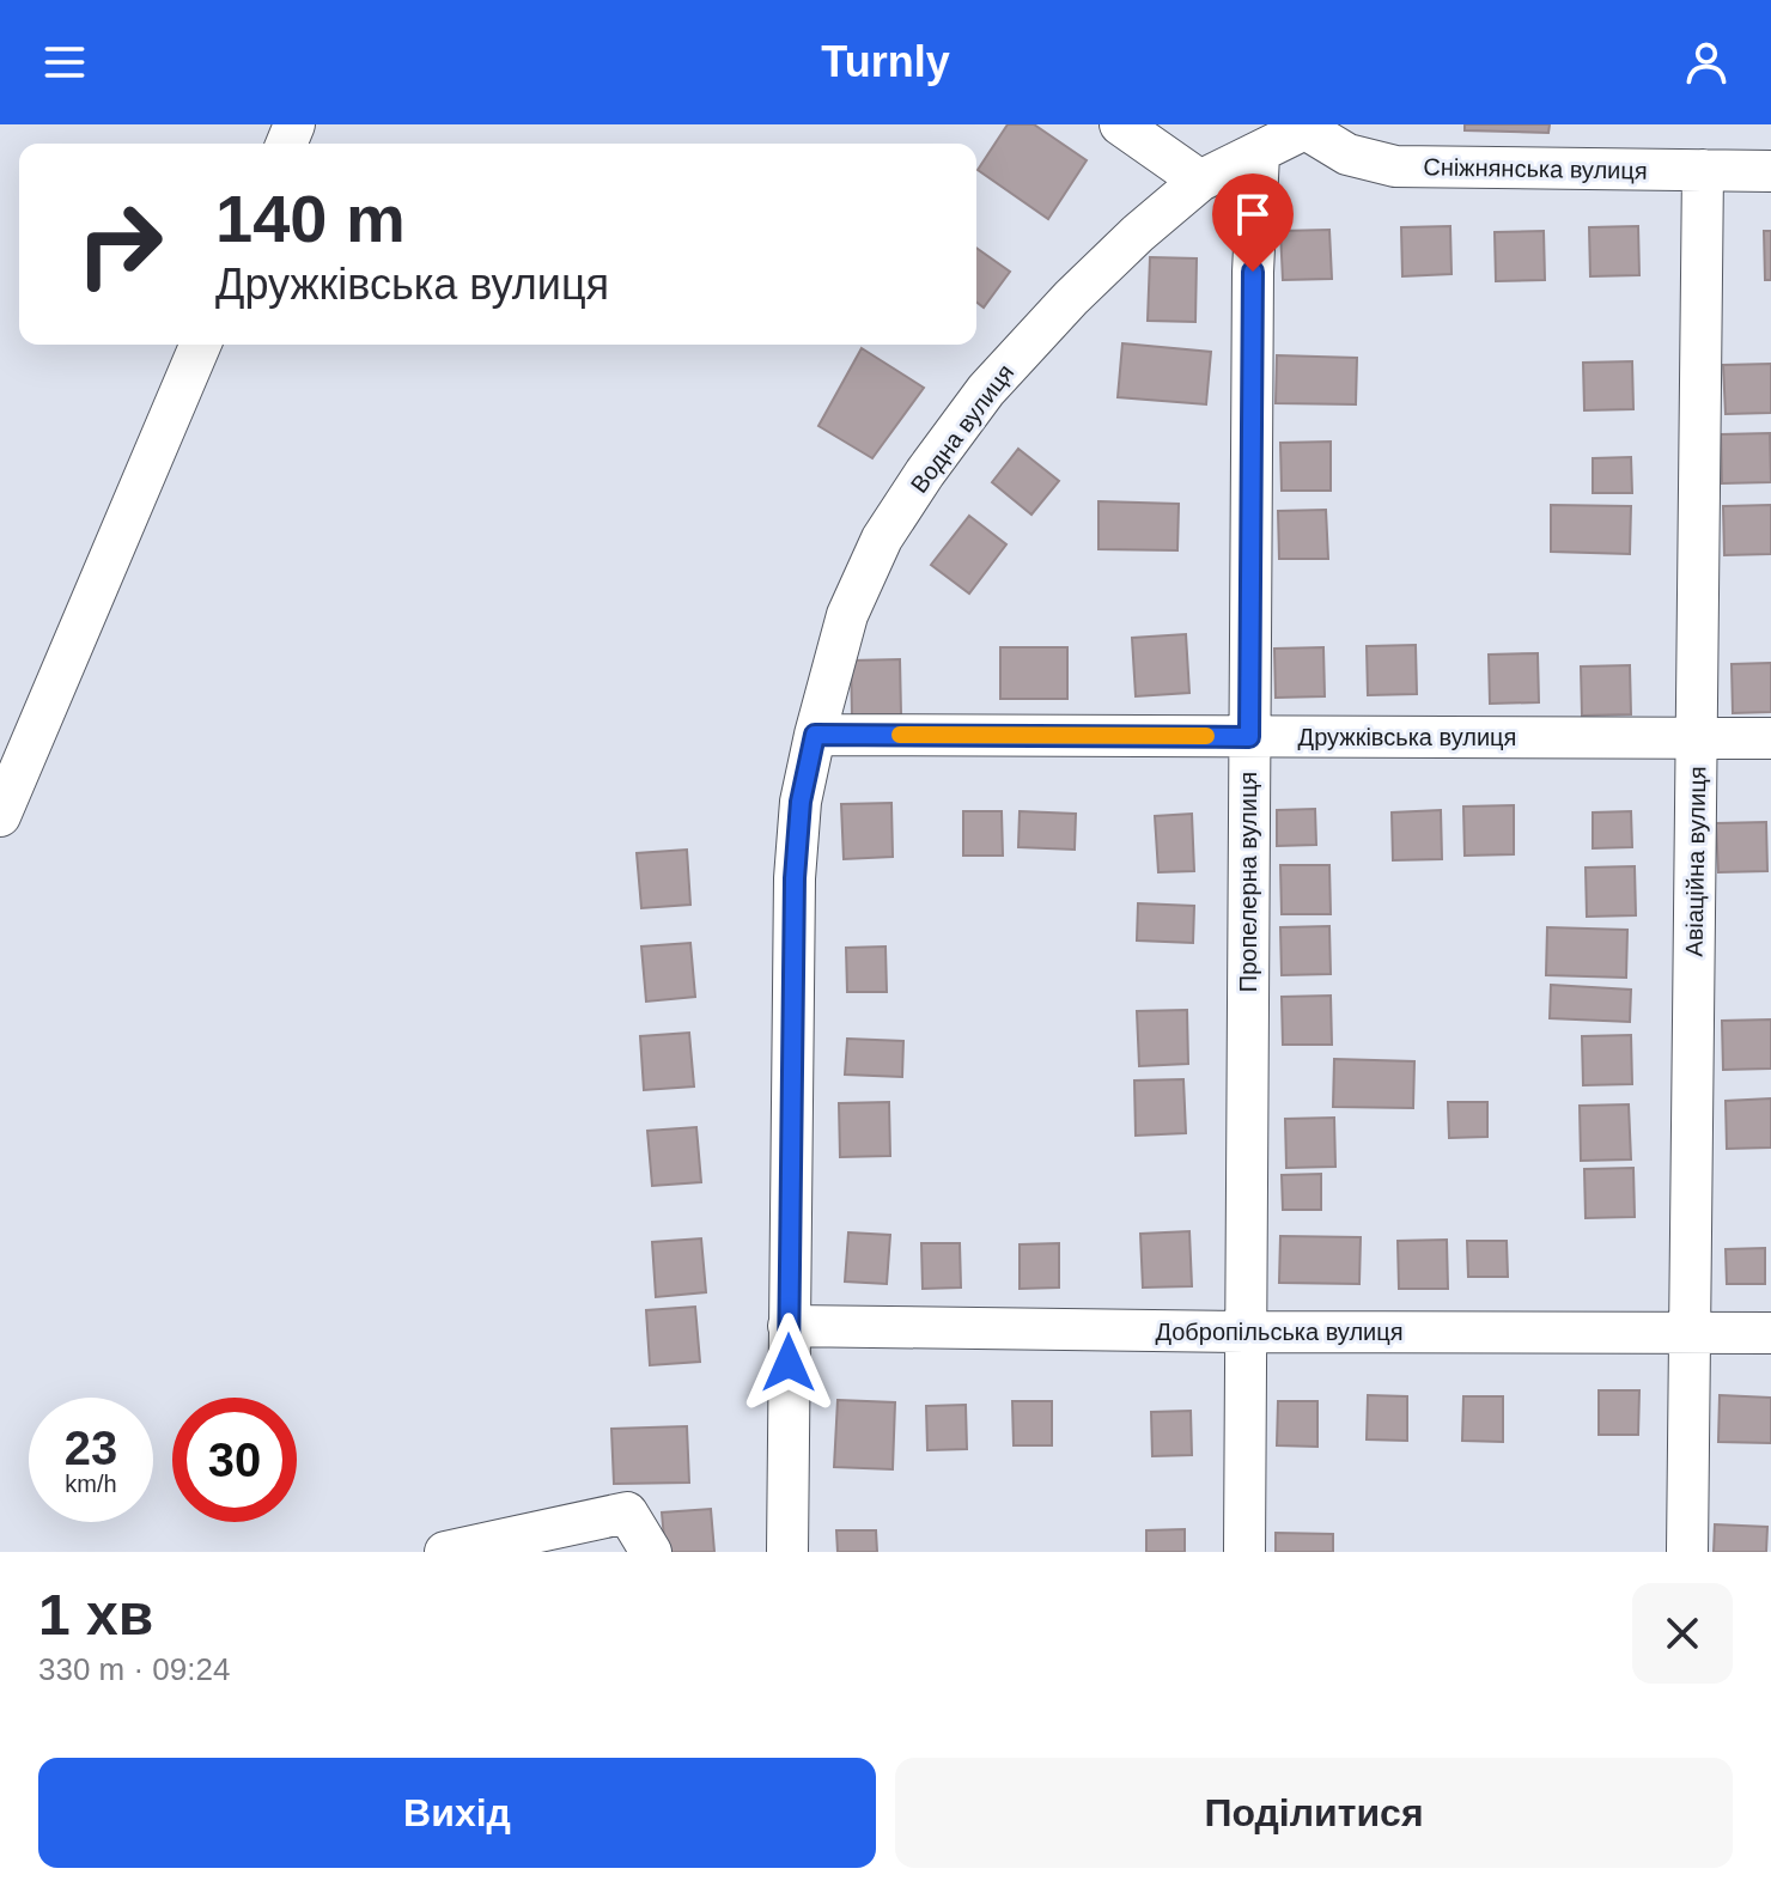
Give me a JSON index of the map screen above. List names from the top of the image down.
{
  "streets": {
    "street": [
      "Сніжнянська вулиця",
      "Водна вулиця",
      "Дружківська вулиця",
      "Авіаційна вулиця",
      "Пропелерна вулиця",
      "Добропільська вулиця"
    ]
  },
  "crossings": [
    ["Сніжнянська вулиця", "Водна вулиця"],
    ["Сніжнянська вулиця", "Авіаційна вулиця"],
    ["Водна вулиця", "Дружківська вулиця"],
    ["Водна вулиця", "Пропелерна вулиця"],
    ["Водна вулиця", "Добропільська вулиця"],
    ["Дружківська вулиця", "Авіаційна вулиця"],
    ["Дружківська вулиця", "Пропелерна вулиця"],
    ["Авіаційна вулиця", "Добропільська вулиця"],
    ["Пропелерна вулиця", "Добропільська вулиця"]
  ],
  "page": {
    "header": "Turnly",
    "turn": ["140 m", "Дружківська вулиця"],
    "speed": "23 km/h",
    "limit": "30",
    "heading": ["1 хв", "330 m · 09:24"],
    "buttons": ["Вихід", "Поділитися"]
  }
}
